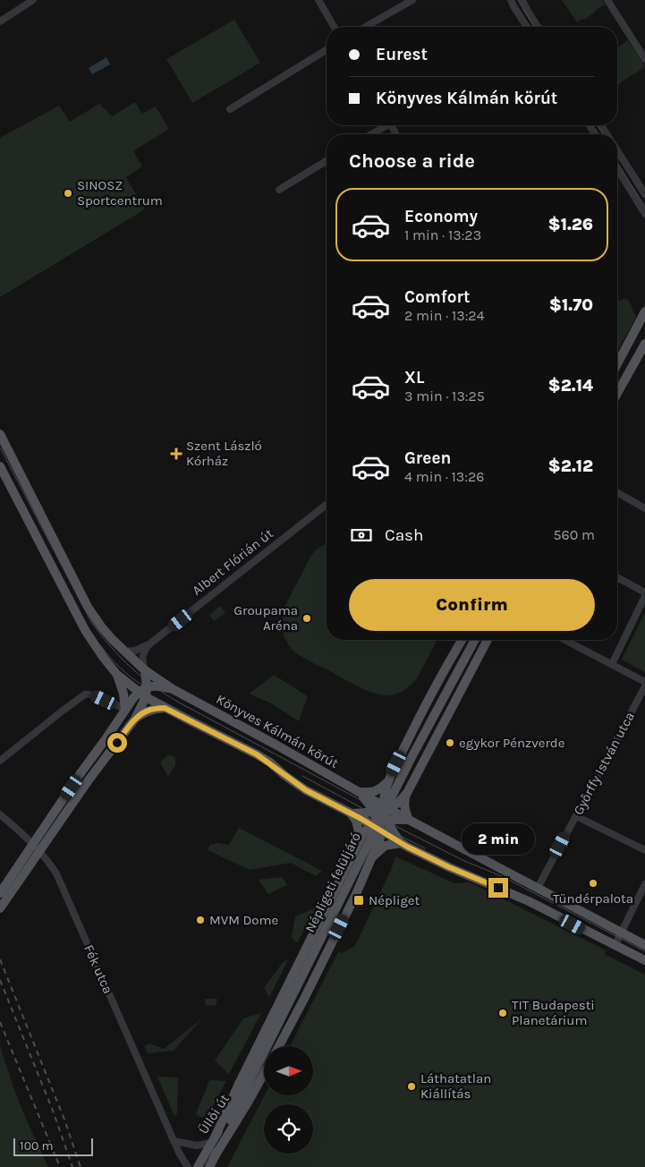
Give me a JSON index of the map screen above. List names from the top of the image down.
{
  "streets": {
    "main road": ["Könyves Kálmán körút", "Népligeti felüljáró", "Üllői út"],
    "street": ["Albert Flórián út", "Győrffy István utca", "Fék utca"]
  },
  "crossings": [
    ["Albert Flórián út", "Könyves Kálmán körút"],
    ["Könyves Kálmán körút", "Győrffy István utca"],
    ["Népligeti felüljáró", "Üllői út"],
    ["Fék utca", "Üllői út"]
  ],
  "places": {
    "other": [
      "SINOSZ Sportcentrum",
      "Groupama Aréna",
      "egykor Pénzverde",
      "Tündérpalota",
      "MVM Dome",
      "TIT Budapesti Planetárium",
      "Láthatatlan Kiállítás"
    ],
    "health": ["Szent László Kórház"],
    "transit": ["Népliget"]
  },
  "scale_bar": "100 m",
  "north": "right",
  "page": {
    "banner": ["Eurest", "Könyves Kálmán körút"],
    "heading": "Choose a ride",
    "list": [
      {
        "name": "Economy",
        "note": "1 min · 13:23",
        "value": "$1.26"
      },
      {
        "name": "Comfort",
        "note": "2 min · 13:24",
        "value": "$1.70"
      },
      {
        "name": "XL",
        "note": "3 min · 13:25",
        "value": "$2.14"
      },
      {
        "name": "Green",
        "note": "4 min · 13:26",
        "value": "$2.12"
      }
    ],
    "pay": ["Cash", "560 m"],
    "buttons": "Confirm",
    "bubble": "2 min",
    "scale": "100 m"
  }
}
